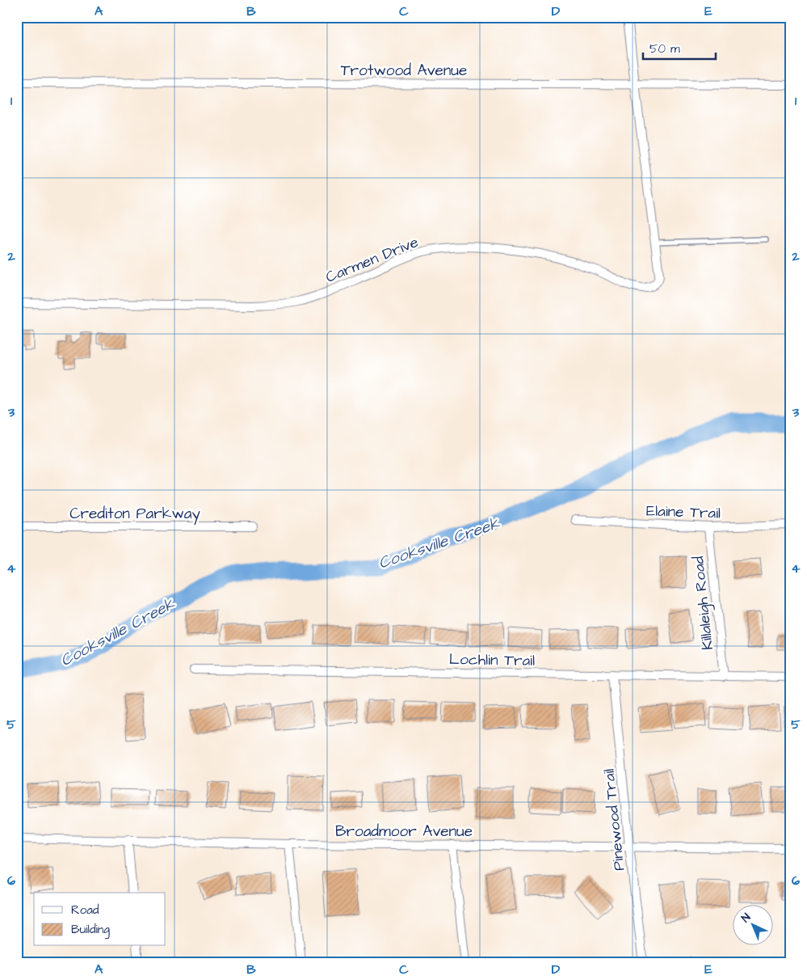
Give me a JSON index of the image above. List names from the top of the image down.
{
  "streets": {
    "street": [
      "Trotwood Avenue",
      "Carmen Drive",
      "Elaine Trail",
      "Crediton Parkway",
      "Killaleigh Road",
      "Lochlin Trail",
      "Pinewood Trail",
      "Broadmoor Avenue"
    ]
  },
  "crossings": [
    ["Trotwood Avenue", "Carmen Drive"],
    ["Elaine Trail", "Killaleigh Road"],
    ["Killaleigh Road", "Lochlin Trail"],
    ["Lochlin Trail", "Pinewood Trail"],
    ["Pinewood Trail", "Broadmoor Avenue"]
  ],
  "water": ["Cooksville Creek"],
  "legend": ["Road", "Building"],
  "scale_bar": "50 m",
  "north": "top left",
  "grid": {
    "columns": [
      "A",
      "B",
      "C",
      "D",
      "E"
    ],
    "rows": [
      "1",
      "2",
      "3",
      "4",
      "5",
      "6"
    ]
  }
}
